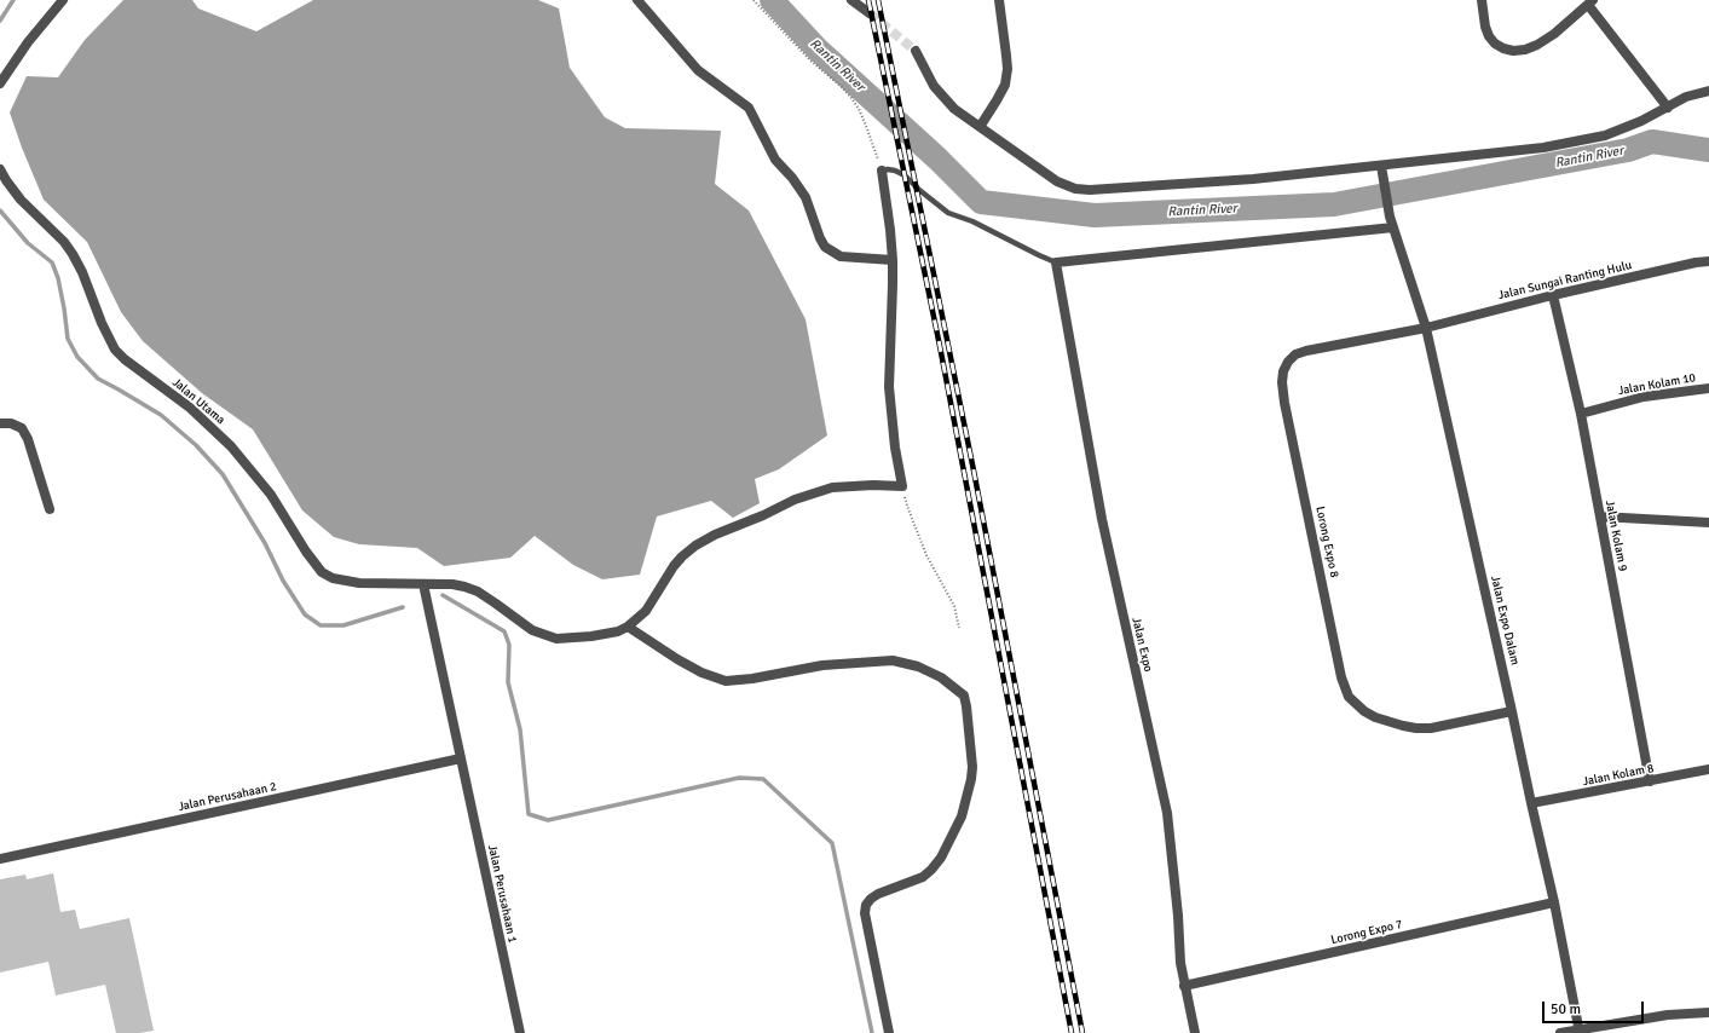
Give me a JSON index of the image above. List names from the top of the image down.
{
  "streets": {
    "street": [
      "Jalan Sungai Ranting Hulu",
      "Jalan Kolam 10",
      "Jalan Utama",
      "Jalan Kolam 9",
      "Lorong Expo 8",
      "Jalan Expo Dalam",
      "Jalan Expo",
      "Jalan Kolam 8",
      "Jalan Perusahaan 2",
      "Jalan Perusahaan 1",
      "Lorong Expo 7"
    ]
  },
  "crossings": [
    ["Jalan Sungai Ranting Hulu", "Jalan Kolam 9"],
    ["Jalan Sungai Ranting Hulu", "Lorong Expo 8"],
    ["Jalan Sungai Ranting Hulu", "Jalan Expo Dalam"],
    ["Jalan Kolam 10", "Jalan Kolam 9"],
    ["Jalan Utama", "Jalan Perusahaan 1"],
    ["Jalan Kolam 9", "Jalan Kolam 8"],
    ["Lorong Expo 8", "Jalan Expo Dalam"],
    ["Jalan Expo Dalam", "Jalan Kolam 8"],
    ["Jalan Expo Dalam", "Lorong Expo 7"],
    ["Jalan Expo", "Lorong Expo 7"],
    ["Jalan Perusahaan 2", "Jalan Perusahaan 1"]
  ],
  "water": ["Rantin River"],
  "scale_bar": "50 m"
}
